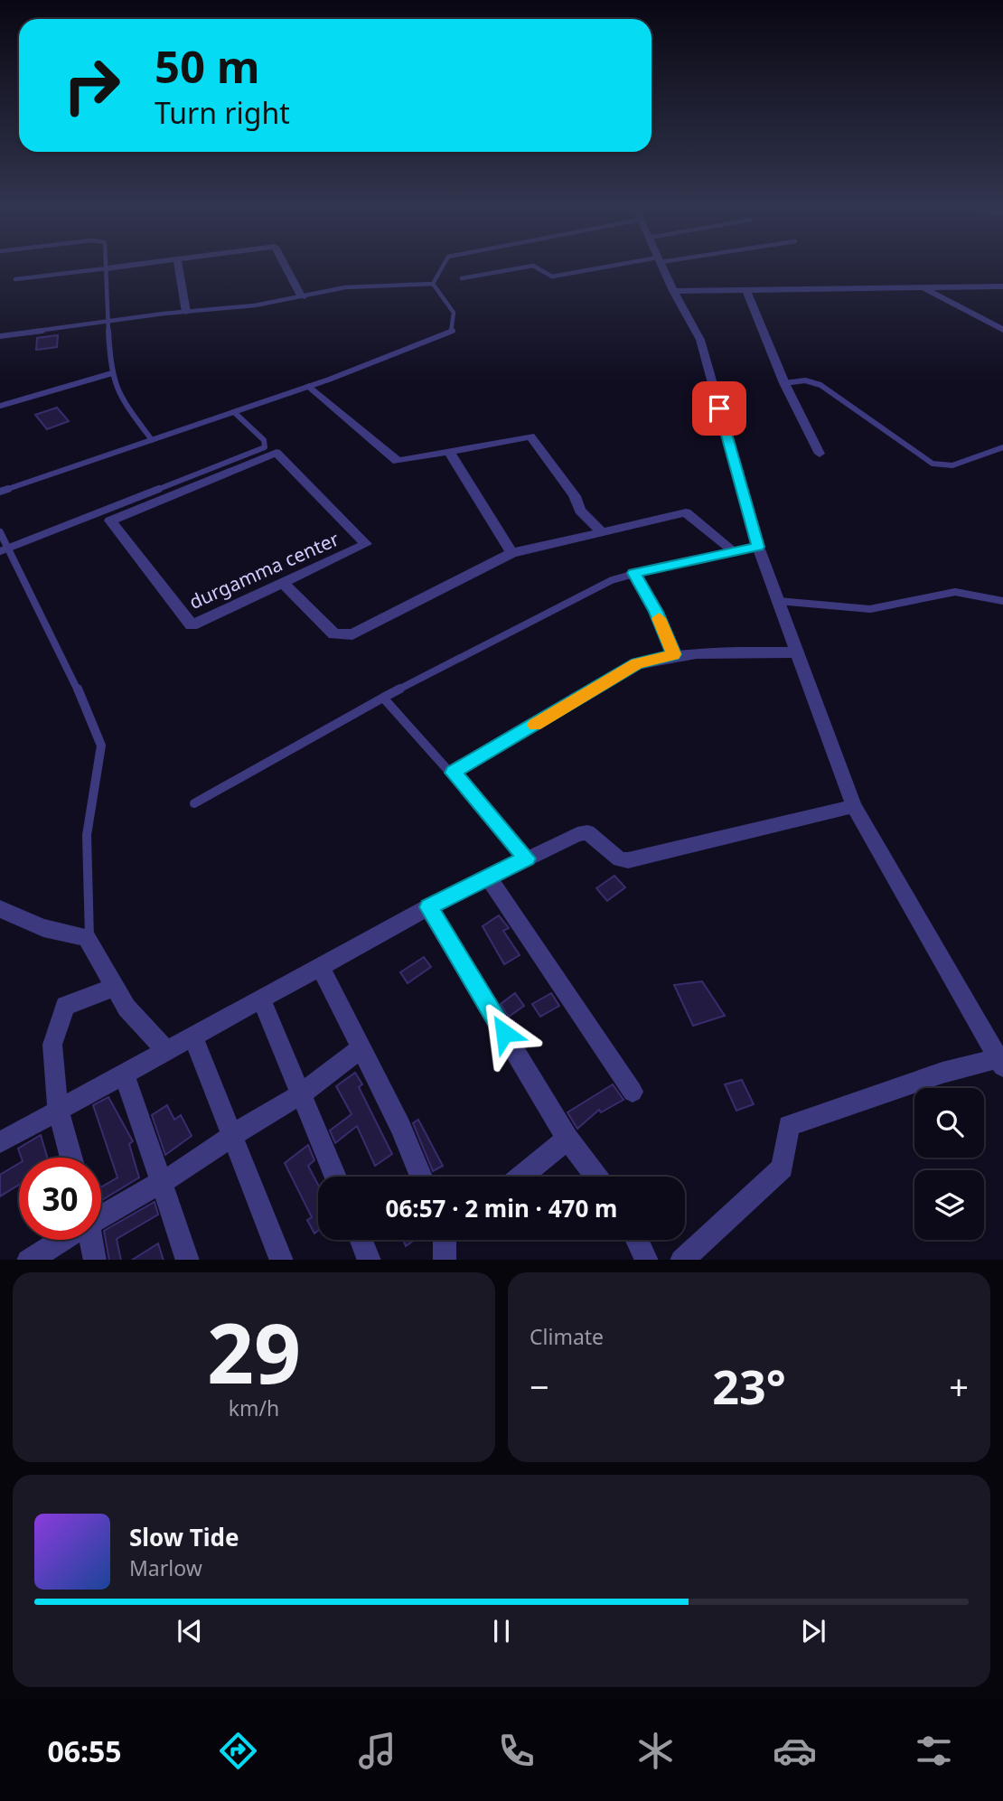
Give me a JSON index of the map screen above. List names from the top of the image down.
{
  "streets": {
    "street": ["durgamma center"]
  },
  "page": {
    "turn": ["50 m", "Turn right"],
    "limit": "30",
    "trip": "06:57 · 2 min · 470 m",
    "tile": [
      ["29", "km/h"],
      "Climate"
    ],
    "heat": ["−", "23°", "+"],
    "song": ["Slow Tide", "Marlow"],
    "tabs": "06:55"
  }
}
